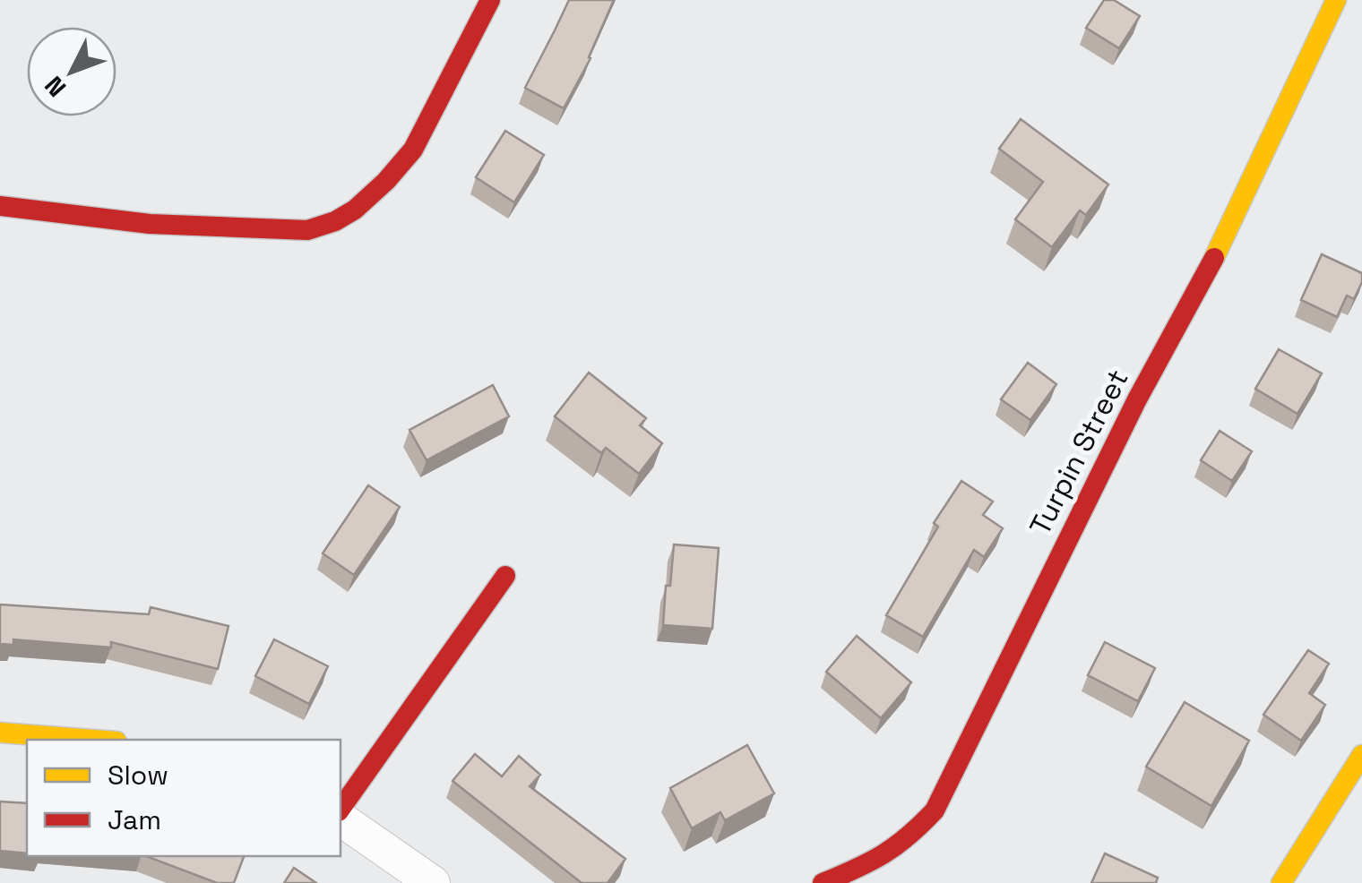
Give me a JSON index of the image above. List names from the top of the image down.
{
  "streets": {
    "street": ["Turpin Street"]
  },
  "legend": ["Slow", "Jam"],
  "north": "bottom left"
}
